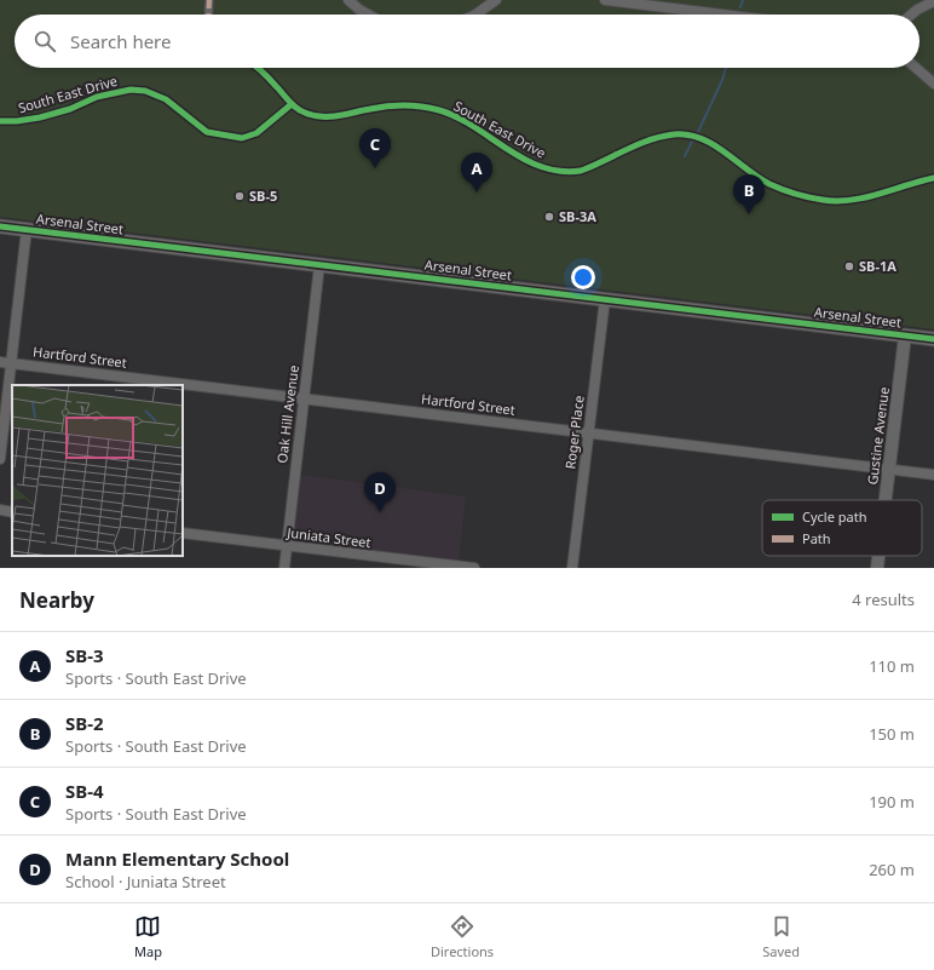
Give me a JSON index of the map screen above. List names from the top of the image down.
{
  "streets": {
    "main road": ["Arsenal Street"],
    "street": [
      "South East Drive",
      "Hartford Street",
      "Oak Hill Avenue",
      "Roger Place",
      "Gustine Avenue",
      "Juniata Street"
    ]
  },
  "crossings": [
    ["Arsenal Street", "Oak Hill Avenue"],
    ["Arsenal Street", "Roger Place"],
    ["Arsenal Street", "Gustine Avenue"],
    ["Hartford Street", "Oak Hill Avenue"],
    ["Hartford Street", "Roger Place"],
    ["Hartford Street", "Gustine Avenue"],
    ["Oak Hill Avenue", "Juniata Street"]
  ],
  "places": ["SB-5", "SB-3A", "SB-1A"],
  "legend": ["Cycle path", "Path"],
  "page": {
    "search": "Search here",
    "pins": [
      "C",
      "A",
      "B",
      "D"
    ],
    "heading": ["Nearby", "4 results"],
    "list": [
      {
        "mark": "A",
        "name": "SB-3",
        "note": "Sports · South East Drive",
        "value": "110 m"
      },
      {
        "mark": "B",
        "name": "SB-2",
        "note": "Sports · South East Drive",
        "value": "150 m"
      },
      {
        "mark": "C",
        "name": "SB-4",
        "note": "Sports · South East Drive",
        "value": "190 m"
      },
      {
        "mark": "D",
        "name": "Mann Elementary School",
        "note": "School · Juniata Street",
        "value": "260 m"
      }
    ],
    "nav": ["Map", "Directions", "Saved"]
  }
}
